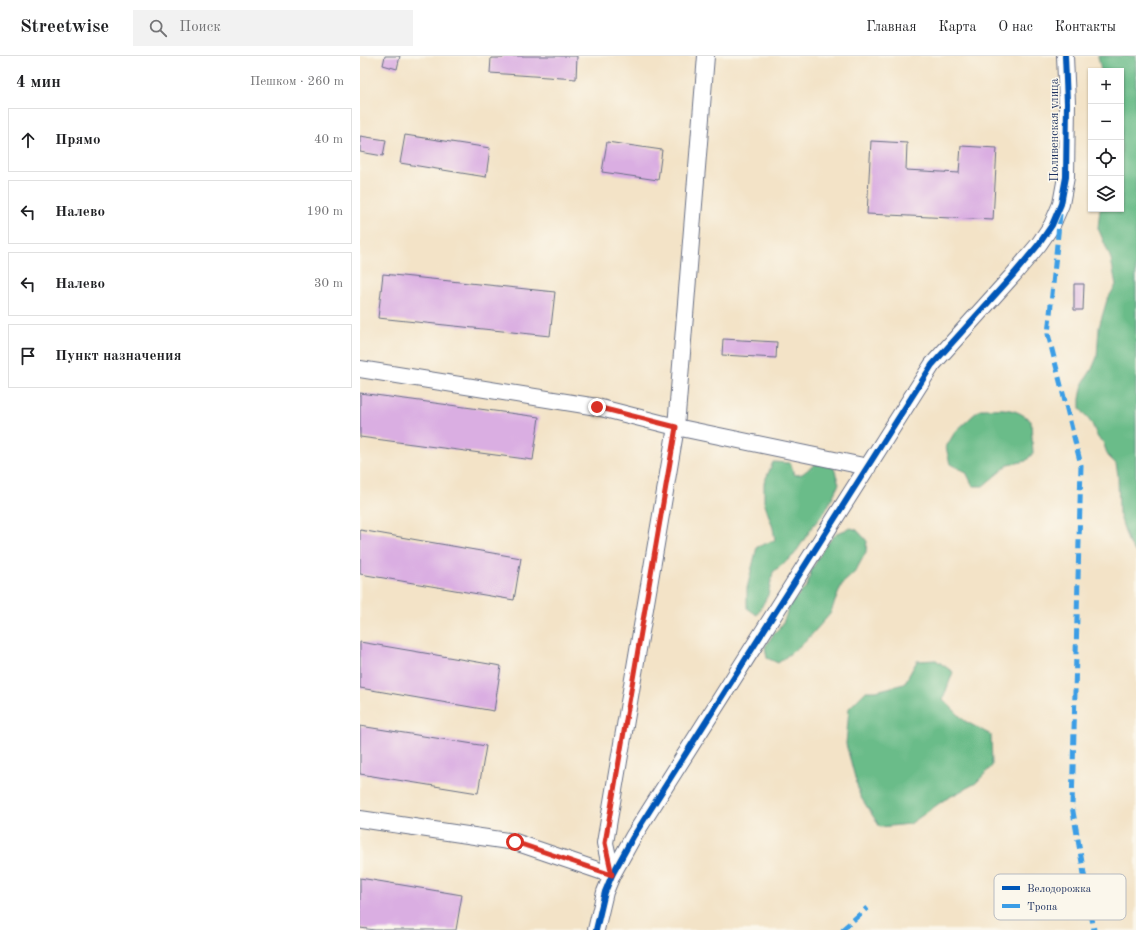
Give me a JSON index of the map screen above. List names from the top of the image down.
{
  "streets": {
    "street": ["Поливенская улица"]
  },
  "legend": ["Велодорожка", "Тропа"],
  "page": {
    "header": "Streetwise",
    "search": "Поиск",
    "nav": [
      "Главная",
      "Карта",
      "О нас",
      "Контакты"
    ],
    "heading": ["4 мин", "Пешком · 260 m"],
    "map_buttons": ["+", "−"],
    "list": [
      ["Прямо", "40 m"],
      ["Налево", "190 m"],
      ["Налево", "30 m"],
      "Пункт назначения"
    ]
  }
}
